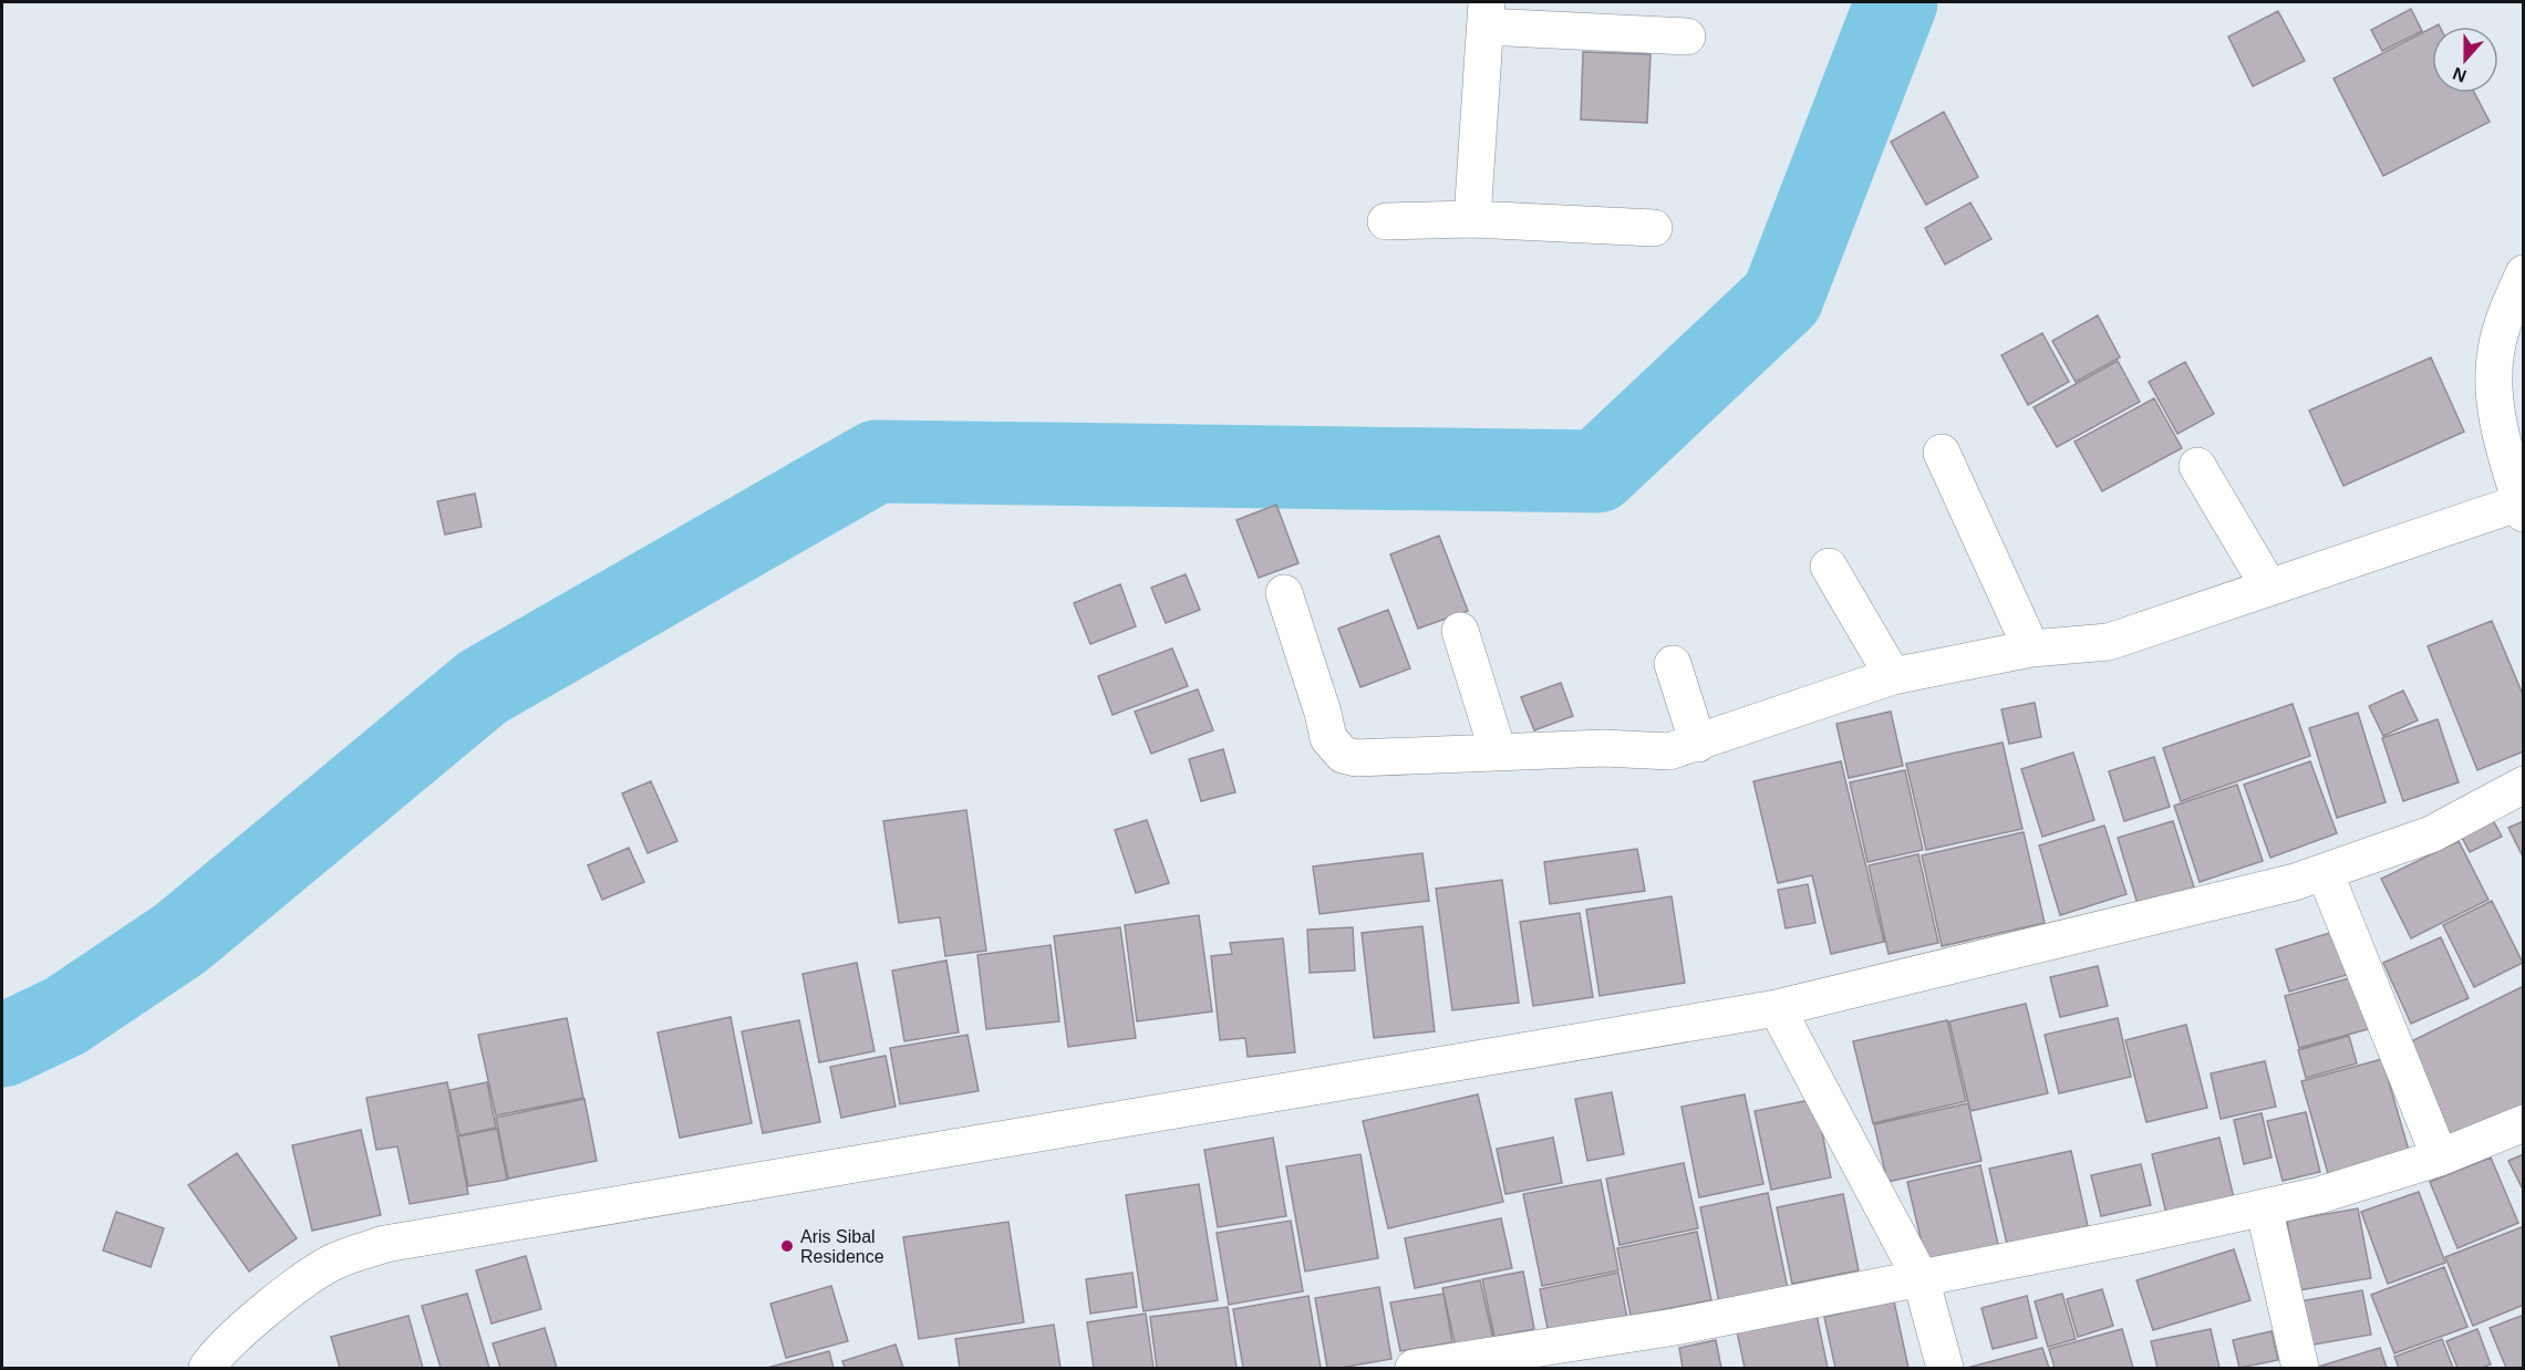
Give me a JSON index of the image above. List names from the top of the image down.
{
  "places": ["Aris Sibal Residence"],
  "north": "bottom"
}
